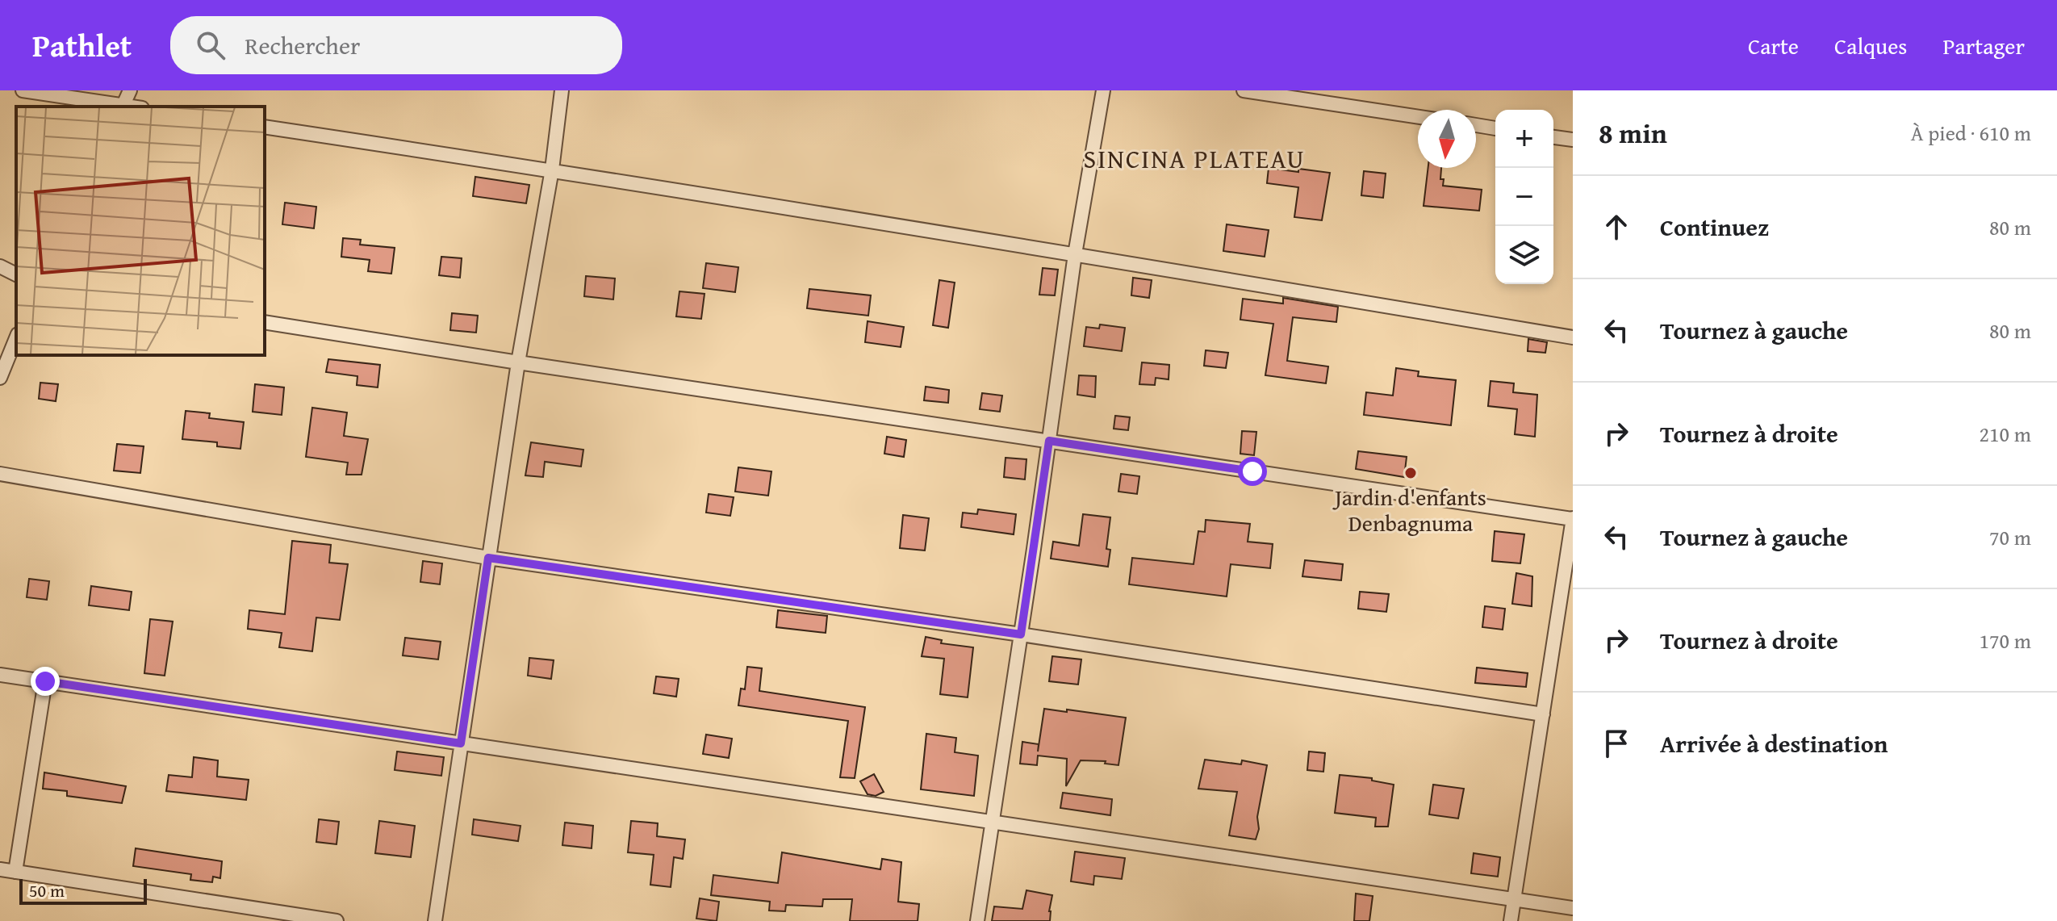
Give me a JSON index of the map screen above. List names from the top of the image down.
{
  "districts": ["SINCINA PLATEAU"],
  "places": ["Jardin d'enfants Denbagnuma"],
  "scale_bar": "50 m",
  "north": "bottom",
  "page": {
    "header": "Pathlet",
    "search": "Rechercher",
    "nav": ["Carte", "Calques", "Partager"],
    "heading": ["8 min", "À pied · 610 m"],
    "map_buttons": ["+", "−"],
    "list": [
      ["Continuez", "80 m"],
      ["Tournez à gauche", "80 m"],
      ["Tournez à droite", "210 m"],
      ["Tournez à gauche", "70 m"],
      ["Tournez à droite", "170 m"],
      "Arrivée à destination"
    ],
    "scale": "50 m"
  }
}
